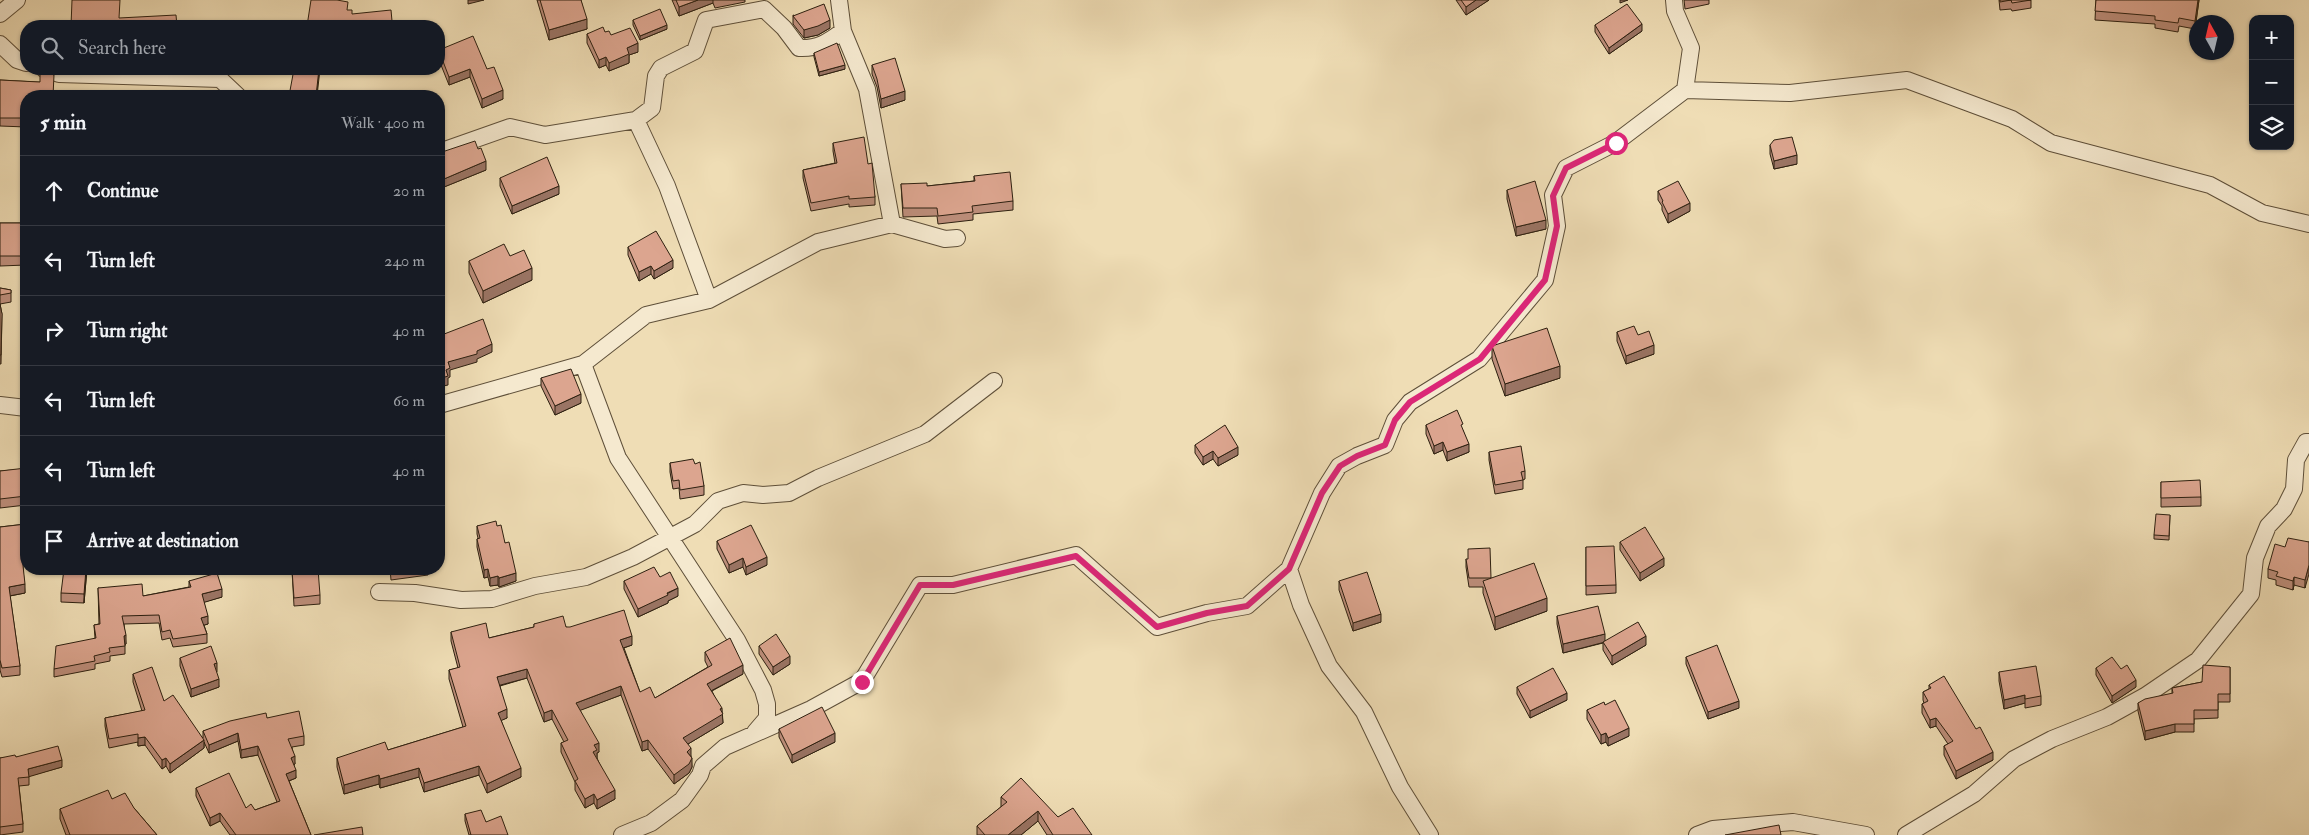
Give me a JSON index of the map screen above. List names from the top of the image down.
{
  "north": "top",
  "page": {
    "map_buttons": ["+", "−"],
    "search": "Search here",
    "heading": ["5 min", "Walk · 400 m"],
    "list": [
      ["Continue", "20 m"],
      ["Turn left", "240 m"],
      ["Turn right", "40 m"],
      ["Turn left", "60 m"],
      ["Turn left", "40 m"],
      "Arrive at destination"
    ]
  }
}
